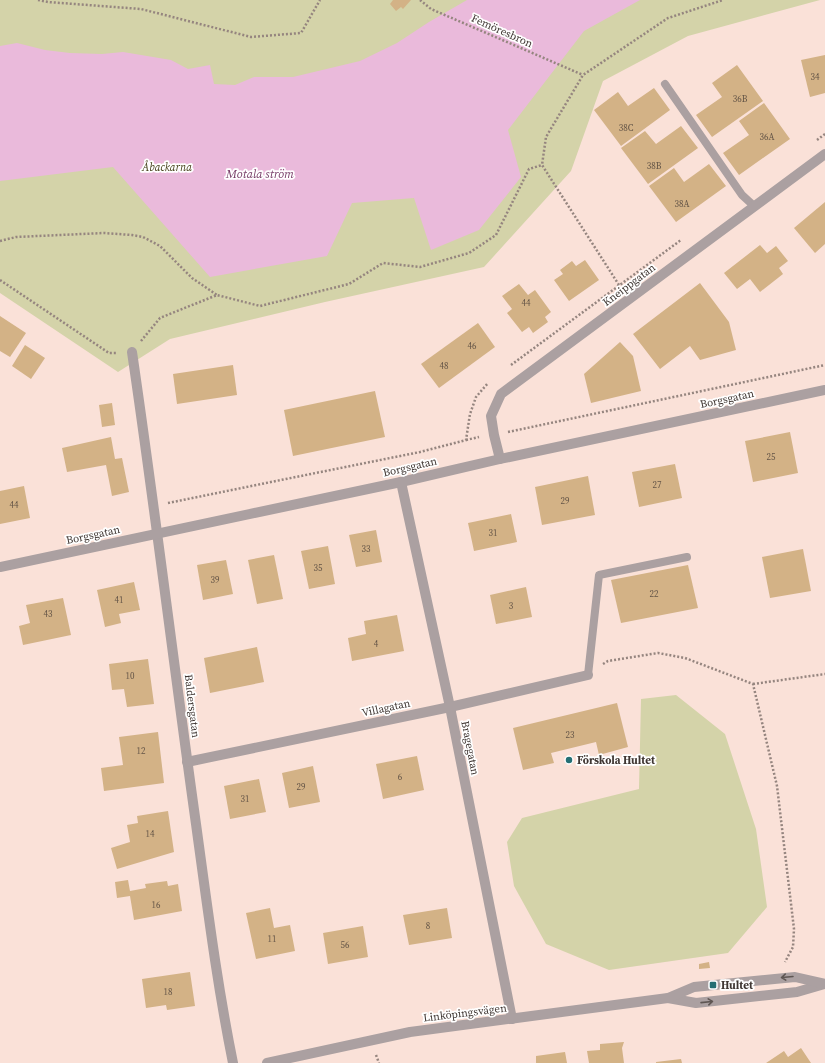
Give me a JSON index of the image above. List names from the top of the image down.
{
  "streets": {
    "street": [
      "Kneippgatan",
      "Borgsgatan",
      "Baldersgatan",
      "Villagatan",
      "Bragegatan",
      "Linköpingsvägen"
    ],
    "path": ["Femöresbron"]
  },
  "crossings": [
    ["Kneippgatan", "Borgsgatan"],
    ["Borgsgatan", "Baldersgatan"],
    ["Borgsgatan", "Bragegatan"],
    ["Baldersgatan", "Villagatan"],
    ["Villagatan", "Bragegatan"],
    ["Bragegatan", "Linköpingsvägen"]
  ],
  "water": ["Motala ström"],
  "parks": ["Åbackarna"],
  "places": {
    "other": ["Förskola Hultet"],
    "transit": ["Hultet"]
  },
  "house_numbers": [
    "34",
    "36B",
    "38C",
    "36A",
    "38B",
    "38A",
    "44",
    "46",
    "48",
    "25",
    "27",
    "29",
    "44",
    "31",
    "33",
    "35",
    "39",
    "22",
    "41",
    "3",
    "43",
    "4",
    "10",
    "23",
    "12",
    "6",
    "29",
    "31",
    "14",
    "16",
    "8",
    "11",
    "56",
    "18"
  ]
}
